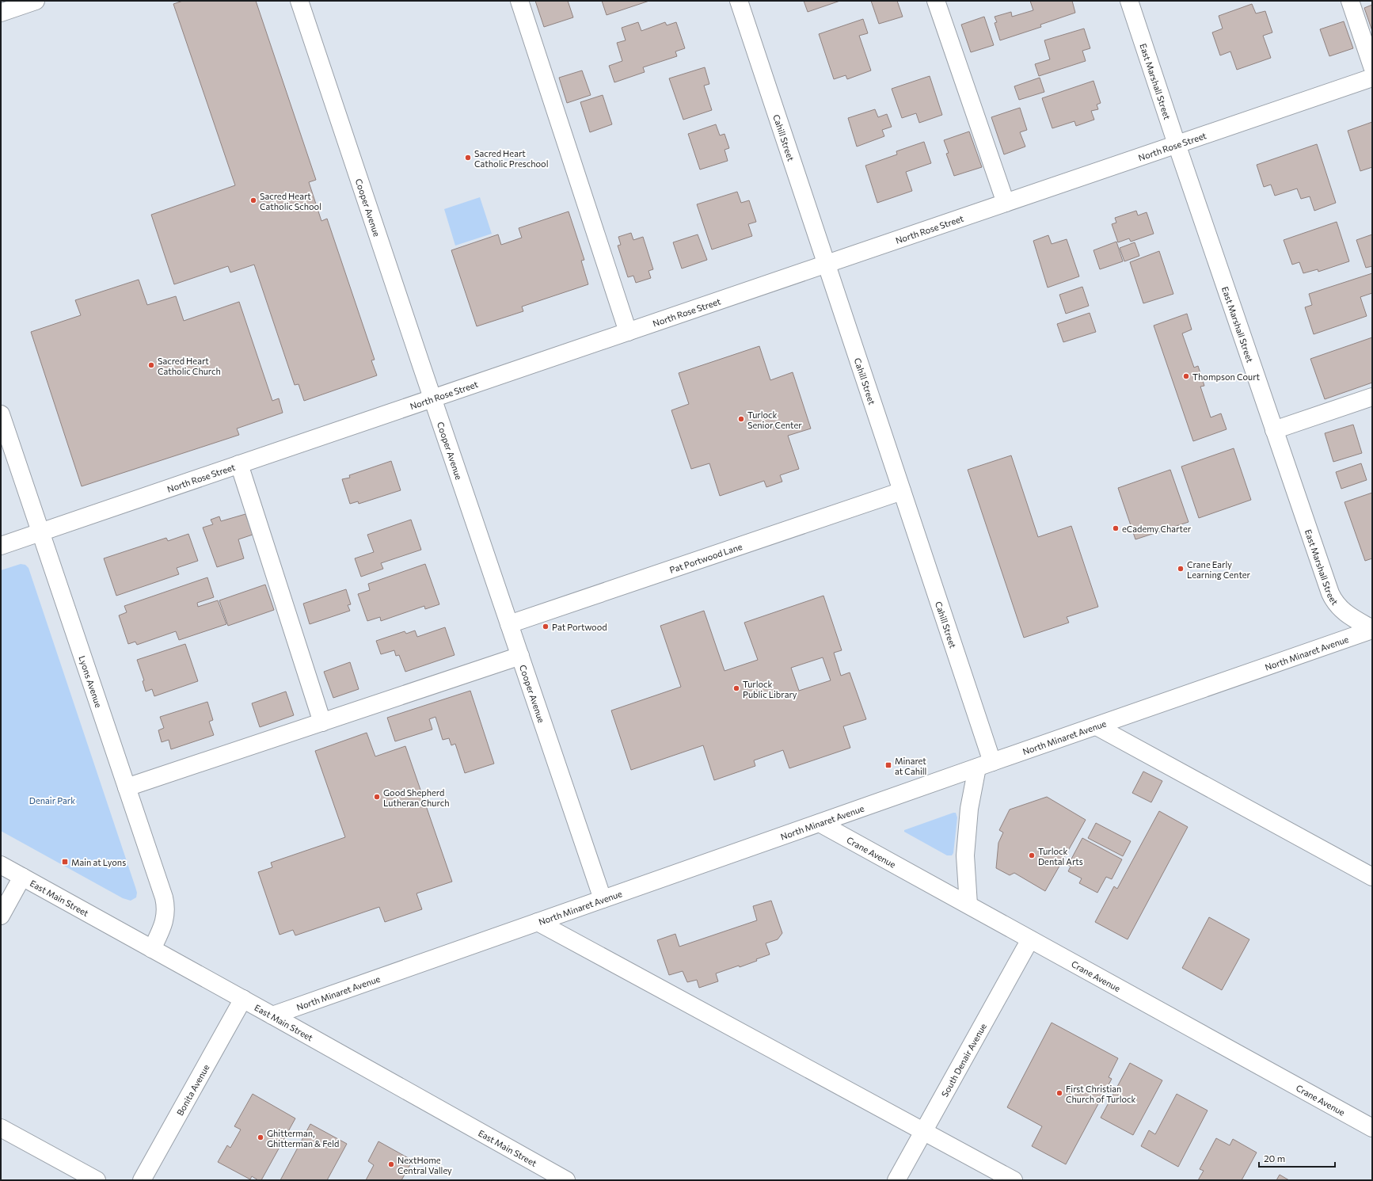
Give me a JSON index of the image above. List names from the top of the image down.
{
  "streets": {
    "street": [
      "East Marshall Street",
      "Cahill Street",
      "North Rose Street",
      "Cooper Avenue",
      "Pat Portwood Lane",
      "North Minaret Avenue",
      "Lyons Avenue",
      "Crane Avenue",
      "East Main Street",
      "South Denair Avenue",
      "Bonita Avenue"
    ]
  },
  "crossings": [
    ["East Marshall Street", "North Rose Street"],
    ["East Marshall Street", "North Minaret Avenue"],
    ["Cahill Street", "North Rose Street"],
    ["Cahill Street", "Pat Portwood Lane"],
    ["Cahill Street", "North Minaret Avenue"],
    ["North Rose Street", "Cooper Avenue"],
    ["North Rose Street", "Lyons Avenue"],
    ["Cooper Avenue", "Pat Portwood Lane"],
    ["Cooper Avenue", "North Minaret Avenue"],
    ["North Minaret Avenue", "Crane Avenue"],
    ["North Minaret Avenue", "East Main Street"],
    ["Lyons Avenue", "East Main Street"],
    ["Crane Avenue", "South Denair Avenue"],
    ["East Main Street", "Bonita Avenue"]
  ],
  "parks": ["Denair Park"],
  "places": {
    "other": [
      "Sacred Heart Catholic Preschool",
      "Sacred Heart Catholic School",
      "Sacred Heart Catholic Church",
      "Thompson Court",
      "Turlock Senior Center",
      "eCademy Charter",
      "Crane Early Learning Center",
      "Pat Portwood",
      "Turlock Public Library",
      "Good Shepherd Lutheran Church",
      "Turlock Dental Arts",
      "First Christian Church of Turlock",
      "Ghitterman, Ghitterman & Feld",
      "NextHome Central Valley"
    ],
    "transit": ["Minaret at Cahill", "Main at Lyons"]
  },
  "scale_bar": "20 m"
}
